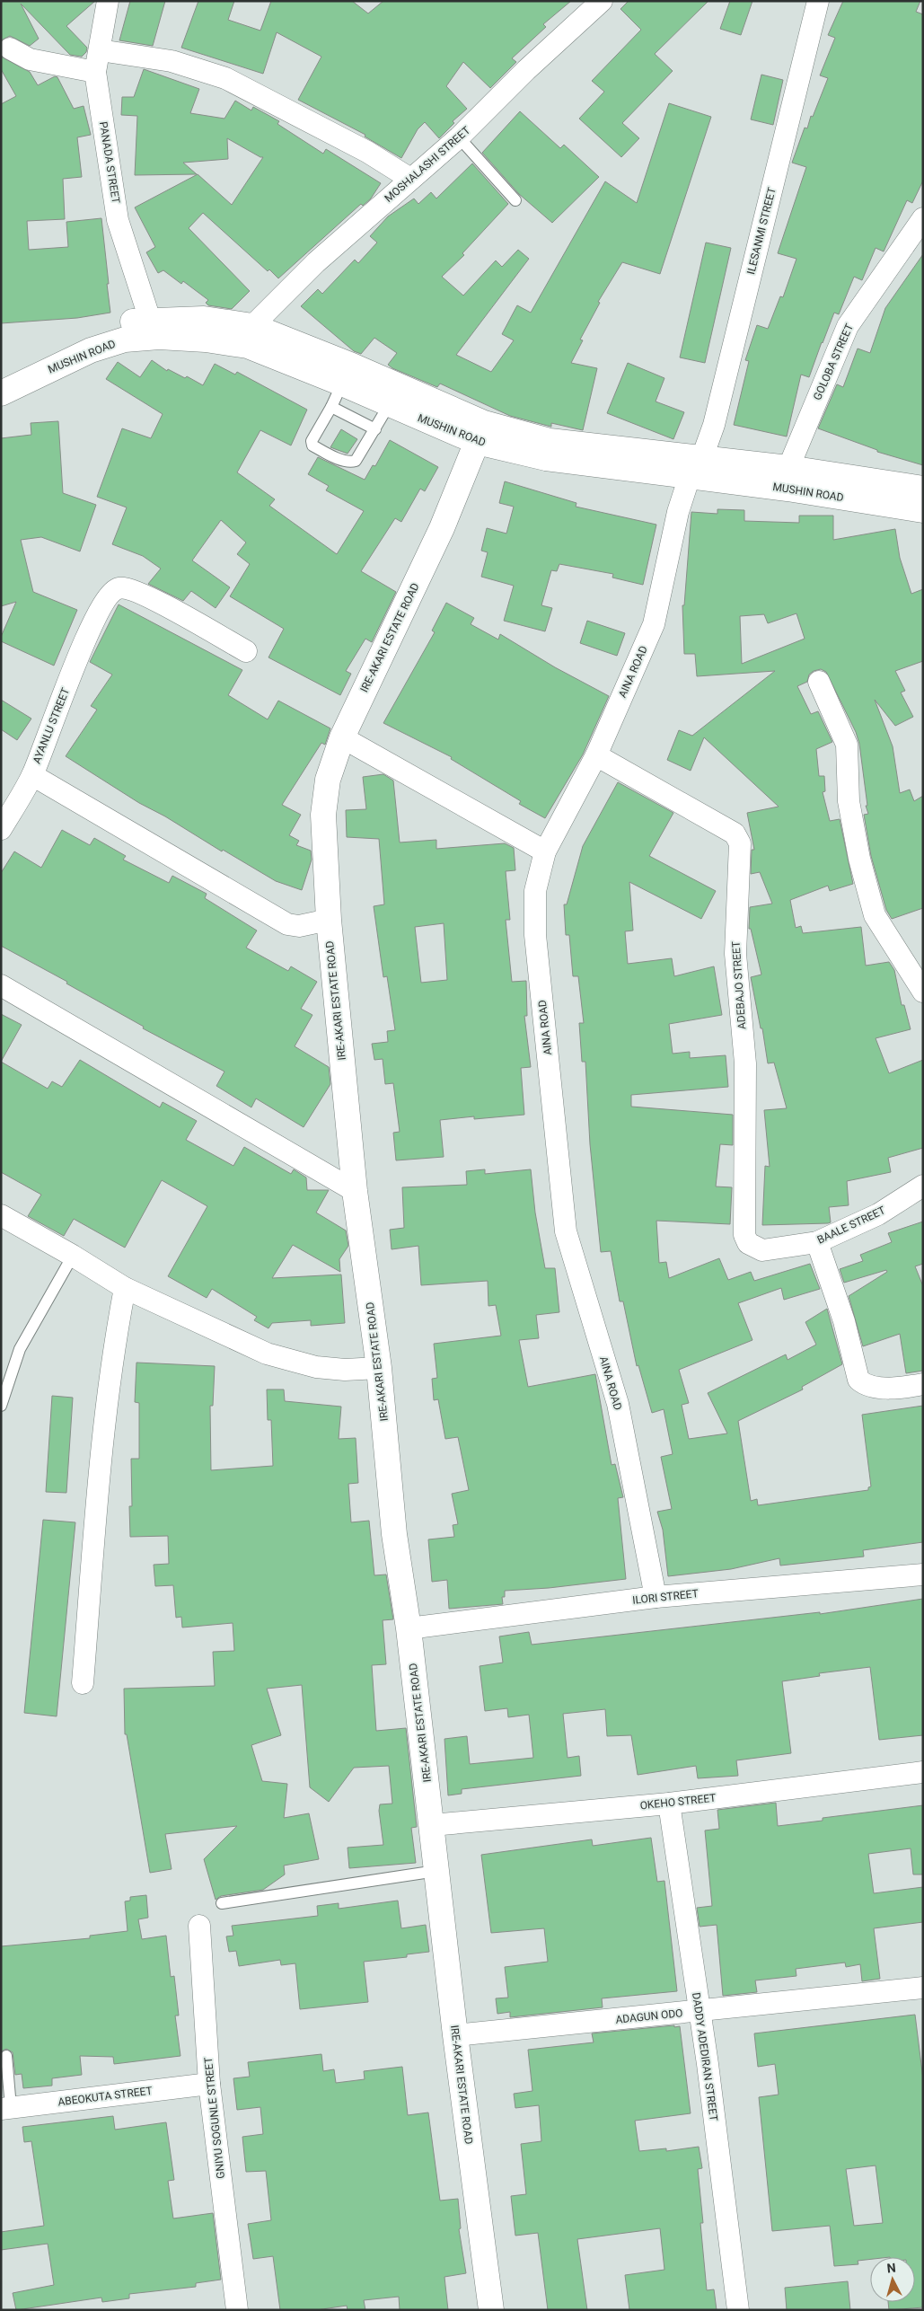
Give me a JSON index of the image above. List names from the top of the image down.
{
  "streets": {
    "main road": ["MUSHIN ROAD", "IRE-AKARI ESTATE ROAD"],
    "street": [
      "PANADA STREET",
      "MOSHALASHI STREET",
      "ILESANMI STREET",
      "GOLOBA STREET",
      "AINA ROAD",
      "AYANLU STREET",
      "ADEBAJO STREET",
      "BAALE STREET",
      "ILORI STREET",
      "OKEHO STREET",
      "ADAGUN ODO",
      "DADDY ADEDIRAN STREET",
      "ABEOKUTA STREET",
      "GNIYU SOGUNLE STREET"
    ]
  },
  "crossings": [
    ["PANADA STREET", "MUSHIN ROAD"],
    ["MOSHALASHI STREET", "MUSHIN ROAD"],
    ["ILESANMI STREET", "MUSHIN ROAD"],
    ["ILESANMI STREET", "AINA ROAD"],
    ["MUSHIN ROAD", "GOLOBA STREET"],
    ["MUSHIN ROAD", "IRE-AKARI ESTATE ROAD"],
    ["MUSHIN ROAD", "AINA ROAD"],
    ["IRE-AKARI ESTATE ROAD", "ILORI STREET"],
    ["IRE-AKARI ESTATE ROAD", "OKEHO STREET"],
    ["IRE-AKARI ESTATE ROAD", "ADAGUN ODO"],
    ["AINA ROAD", "ADEBAJO STREET"],
    ["AINA ROAD", "ILORI STREET"],
    ["ADEBAJO STREET", "BAALE STREET"],
    ["OKEHO STREET", "DADDY ADEDIRAN STREET"],
    ["ADAGUN ODO", "DADDY ADEDIRAN STREET"],
    ["ABEOKUTA STREET", "GNIYU SOGUNLE STREET"]
  ],
  "north": "top"
}
